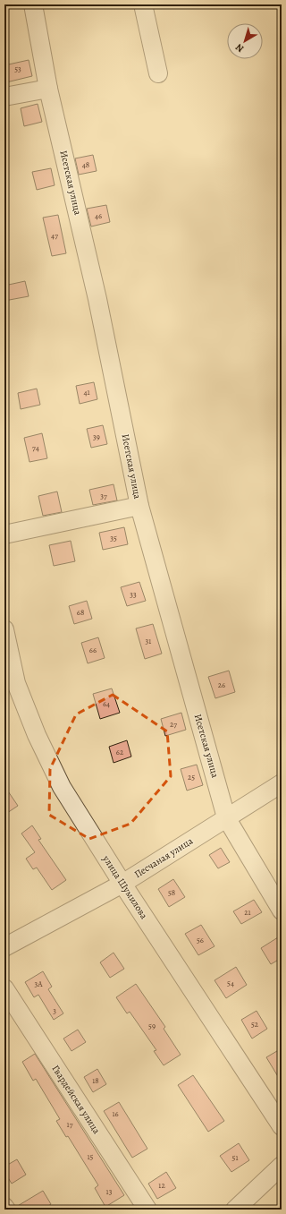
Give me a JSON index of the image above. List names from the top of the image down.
{
  "streets": {
    "street": [
      "Исетская улица",
      "Песчаная улица",
      "улица Шумилова",
      "Гвардейская улица"
    ]
  },
  "crossings": [
    ["Исетская улица", "Песчаная улица"],
    ["Песчаная улица", "улица Шумилова"]
  ],
  "house_numbers": [
    "53",
    "48",
    "46",
    "47",
    "41",
    "39",
    "74",
    "37",
    "35",
    "33",
    "68",
    "31",
    "66",
    "26",
    "64",
    "27",
    "62",
    "25",
    "58",
    "21",
    "56",
    "54",
    "3А",
    "3",
    "52",
    "59",
    "18",
    "16",
    "17",
    "15",
    "51",
    "12",
    "13"
  ],
  "north": "bottom left"
}
